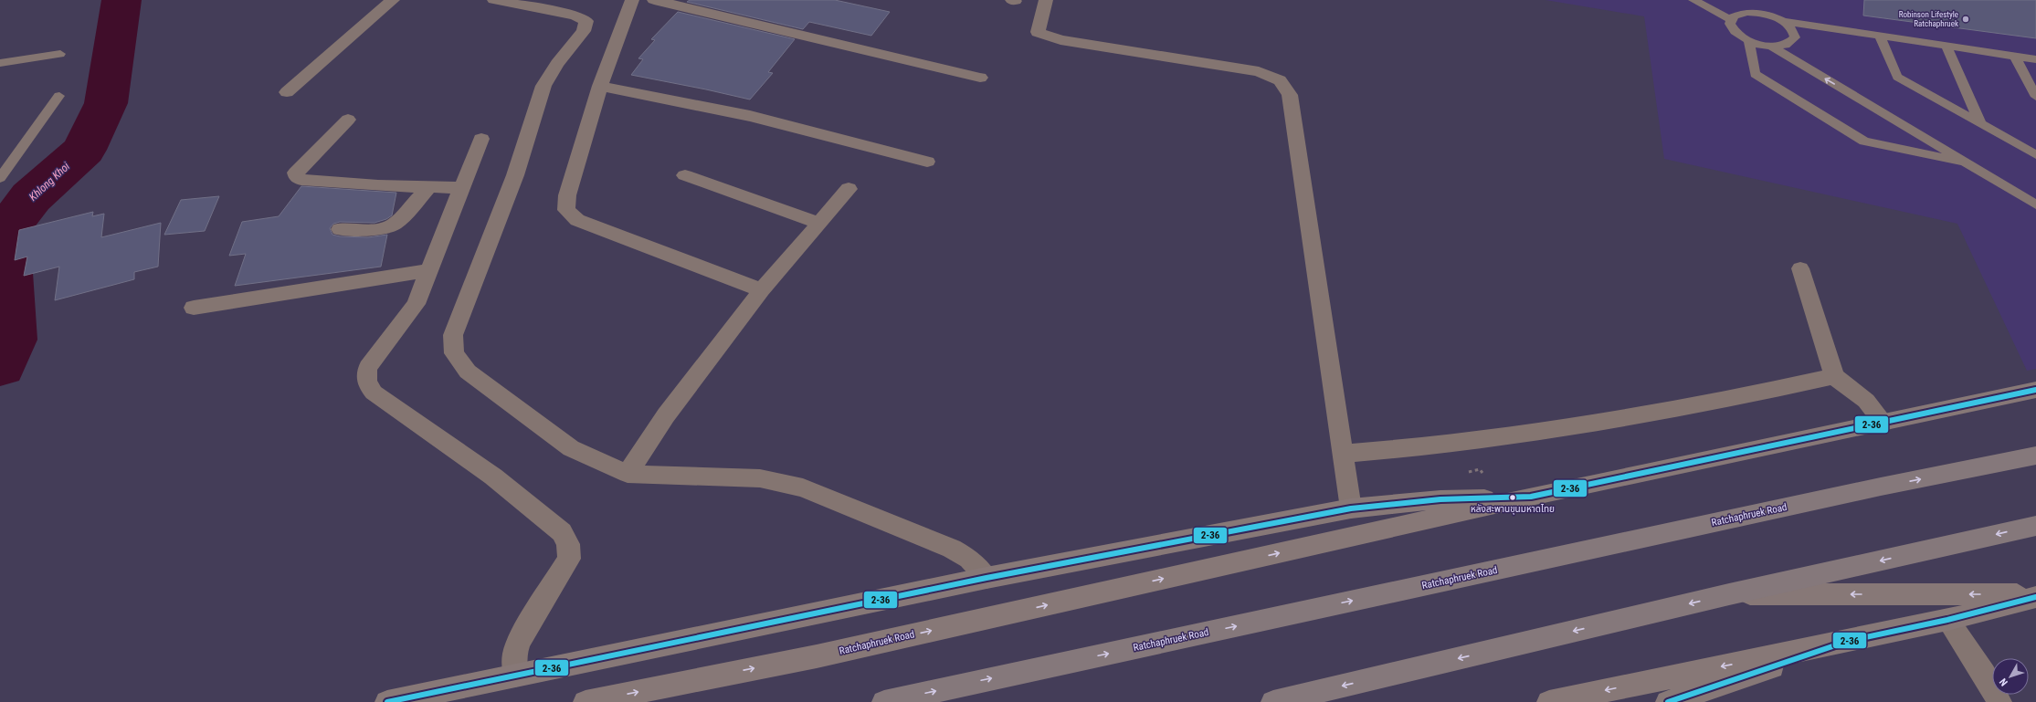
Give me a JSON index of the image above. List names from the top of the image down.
{
  "streets": {
    "main road": ["Ratchaphruek Road"]
  },
  "water": ["Khlong Khoi"],
  "places": ["Robinson Lifestyle Ratchaphruek", "หลังสะพานขุนมหาดไทย"],
  "lines": ["transit line 2-36"],
  "north": "bottom left"
}
